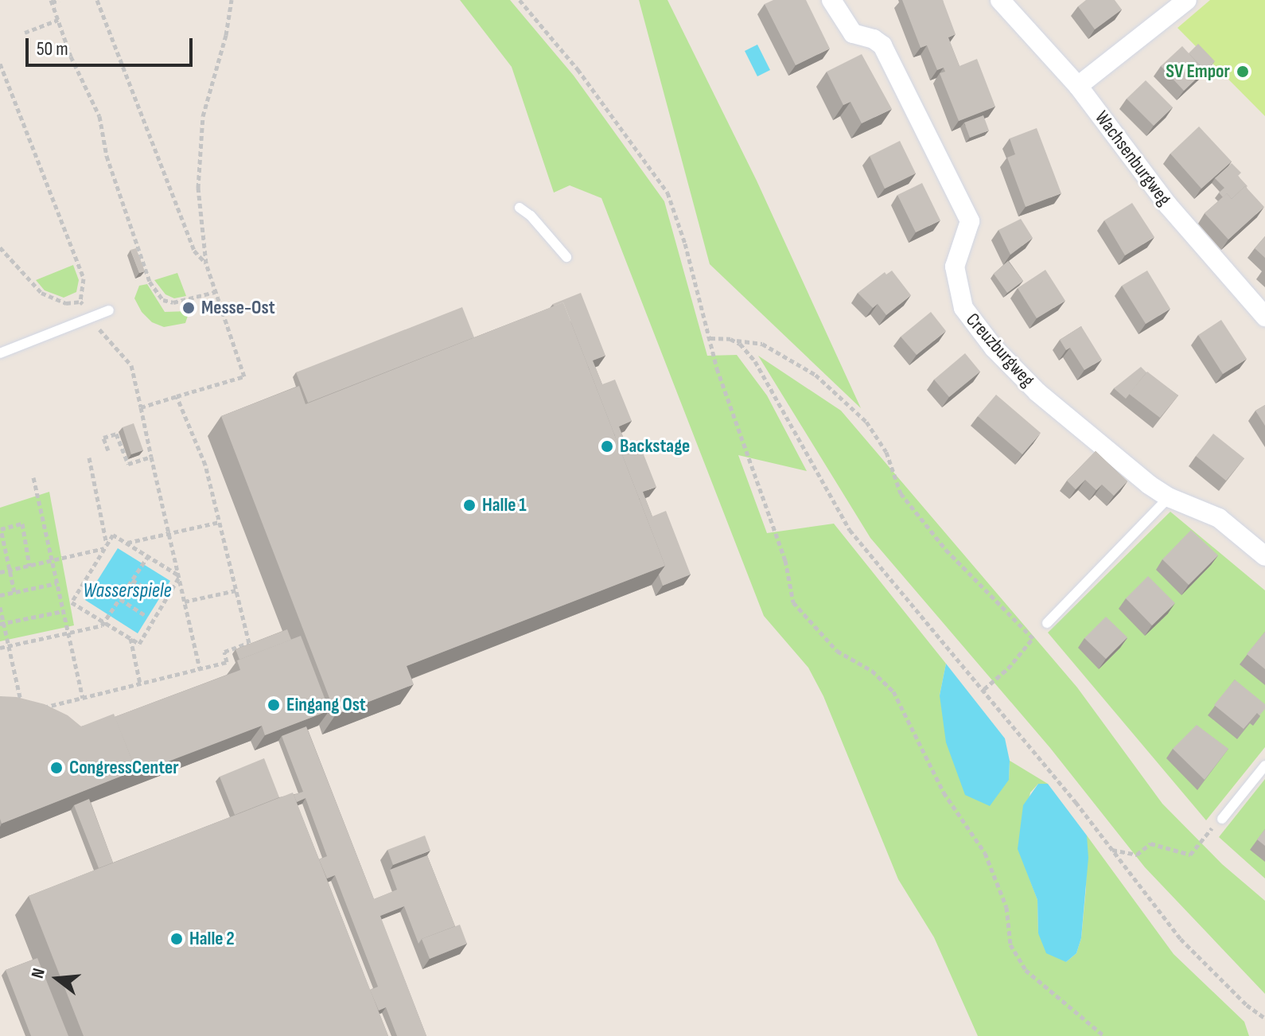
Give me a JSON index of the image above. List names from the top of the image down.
{
  "streets": {
    "street": ["Wachsenburgweg", "Creuzburgweg"]
  },
  "water": ["Wasserspiele"],
  "places": [
    "SV Empor",
    "Messe-Ost",
    "Backstage",
    "Halle 1",
    "Eingang Ost",
    "CongressCenter",
    "Halle 2"
  ],
  "scale_bar": "50 m",
  "north": "left"
}
